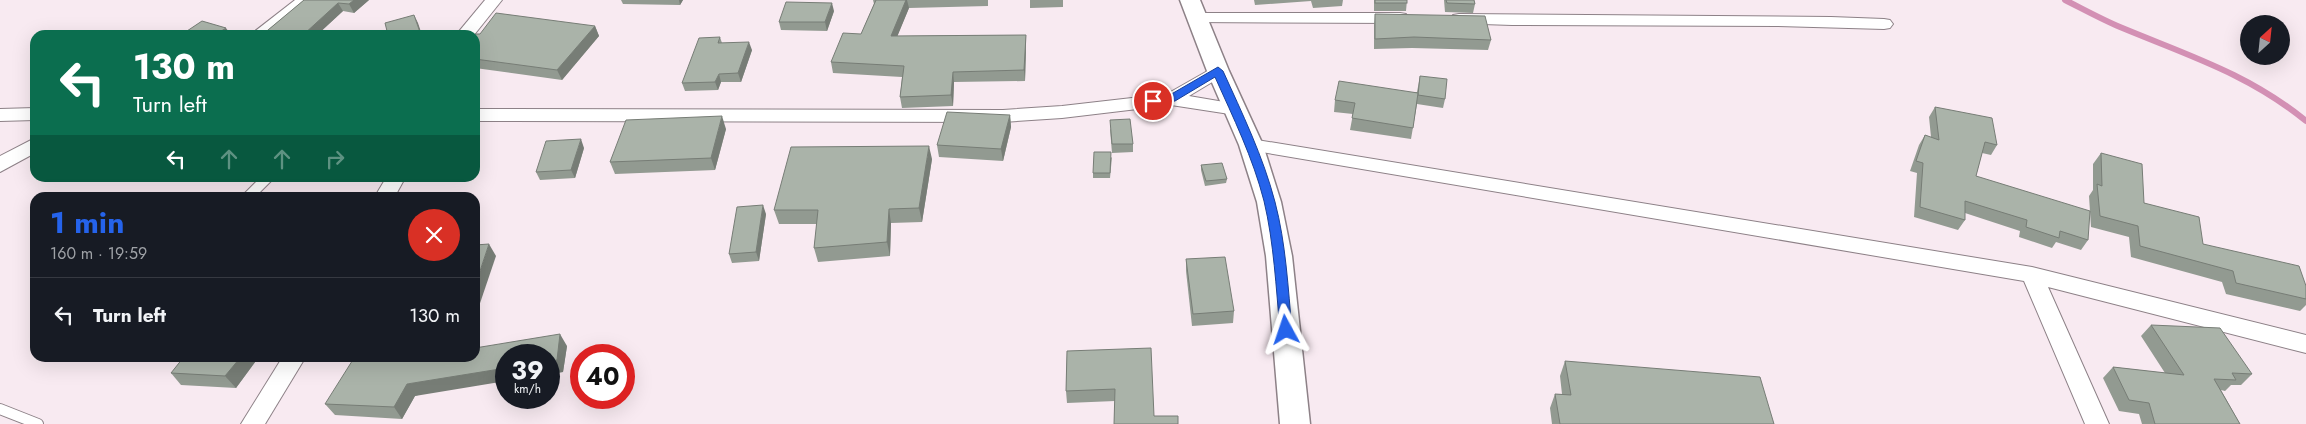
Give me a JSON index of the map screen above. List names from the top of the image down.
{
  "north": "top right",
  "page": {
    "turn": ["130 m", "Turn left"],
    "heading": ["1 min", "160 m · 19:59"],
    "list": [
      {
        "name": "Turn left",
        "value": "130 m"
      }
    ],
    "speed": "39 km/h",
    "limit": "40"
  }
}
